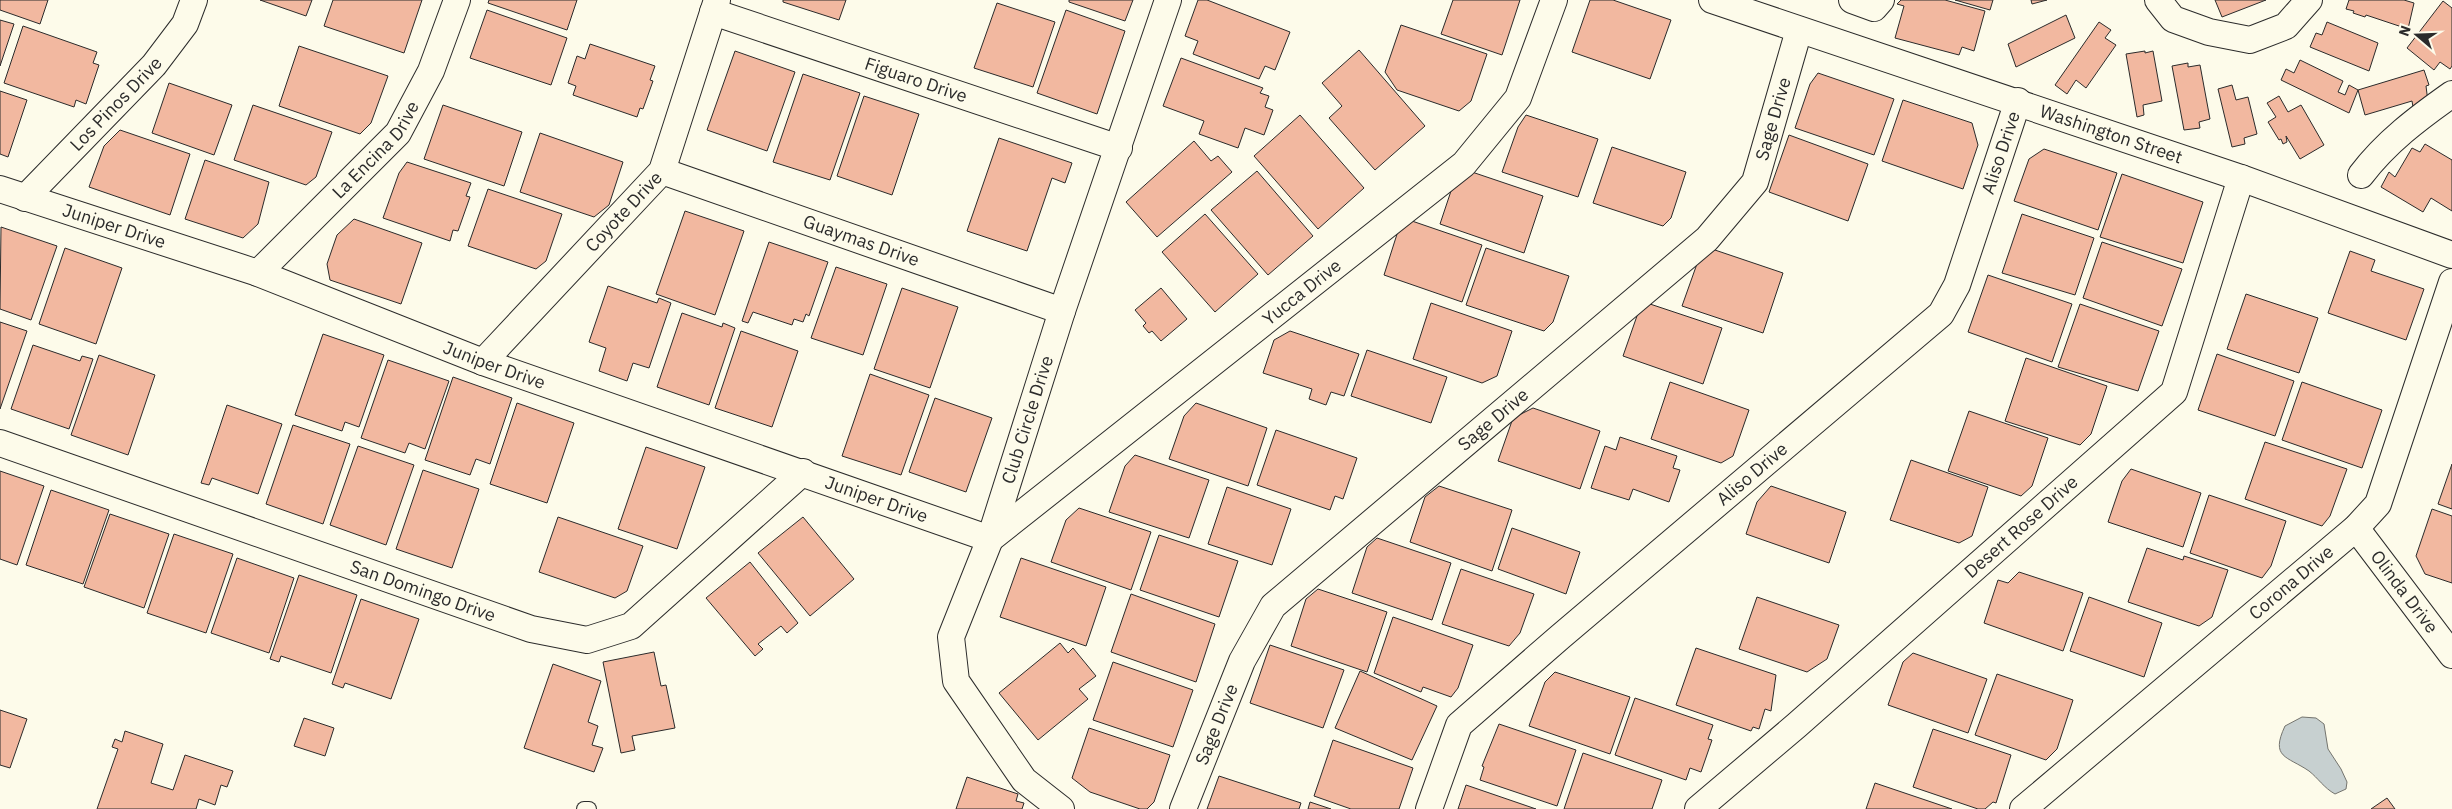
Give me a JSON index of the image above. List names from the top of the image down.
{
  "streets": {
    "street": [
      "Figuaro Drive",
      "Los Pinos Drive",
      "Sage Drive",
      "Washington Street",
      "La Encina Drive",
      "Aliso Drive",
      "Coyote Drive",
      "Juniper Drive",
      "Guaymas Drive",
      "Yucca Drive",
      "Club Circle Drive",
      "Desert Rose Drive",
      "Corona Drive",
      "San Domingo Drive",
      "Olinda Drive"
    ]
  },
  "crossings": [
    ["Figuaro Drive", "Coyote Drive"],
    ["Figuaro Drive", "Club Circle Drive"],
    ["Los Pinos Drive", "Juniper Drive"],
    ["Sage Drive", "Washington Street"],
    ["Washington Street", "Aliso Drive"],
    ["Washington Street", "Desert Rose Drive"],
    ["La Encina Drive", "Juniper Drive"],
    ["Coyote Drive", "Juniper Drive"],
    ["Coyote Drive", "Guaymas Drive"],
    ["Juniper Drive", "Yucca Drive"],
    ["Juniper Drive", "Club Circle Drive"],
    ["Juniper Drive", "San Domingo Drive"],
    ["Guaymas Drive", "Club Circle Drive"],
    ["Yucca Drive", "Club Circle Drive"],
    ["Corona Drive", "Olinda Drive"]
  ],
  "north": "left"
}
